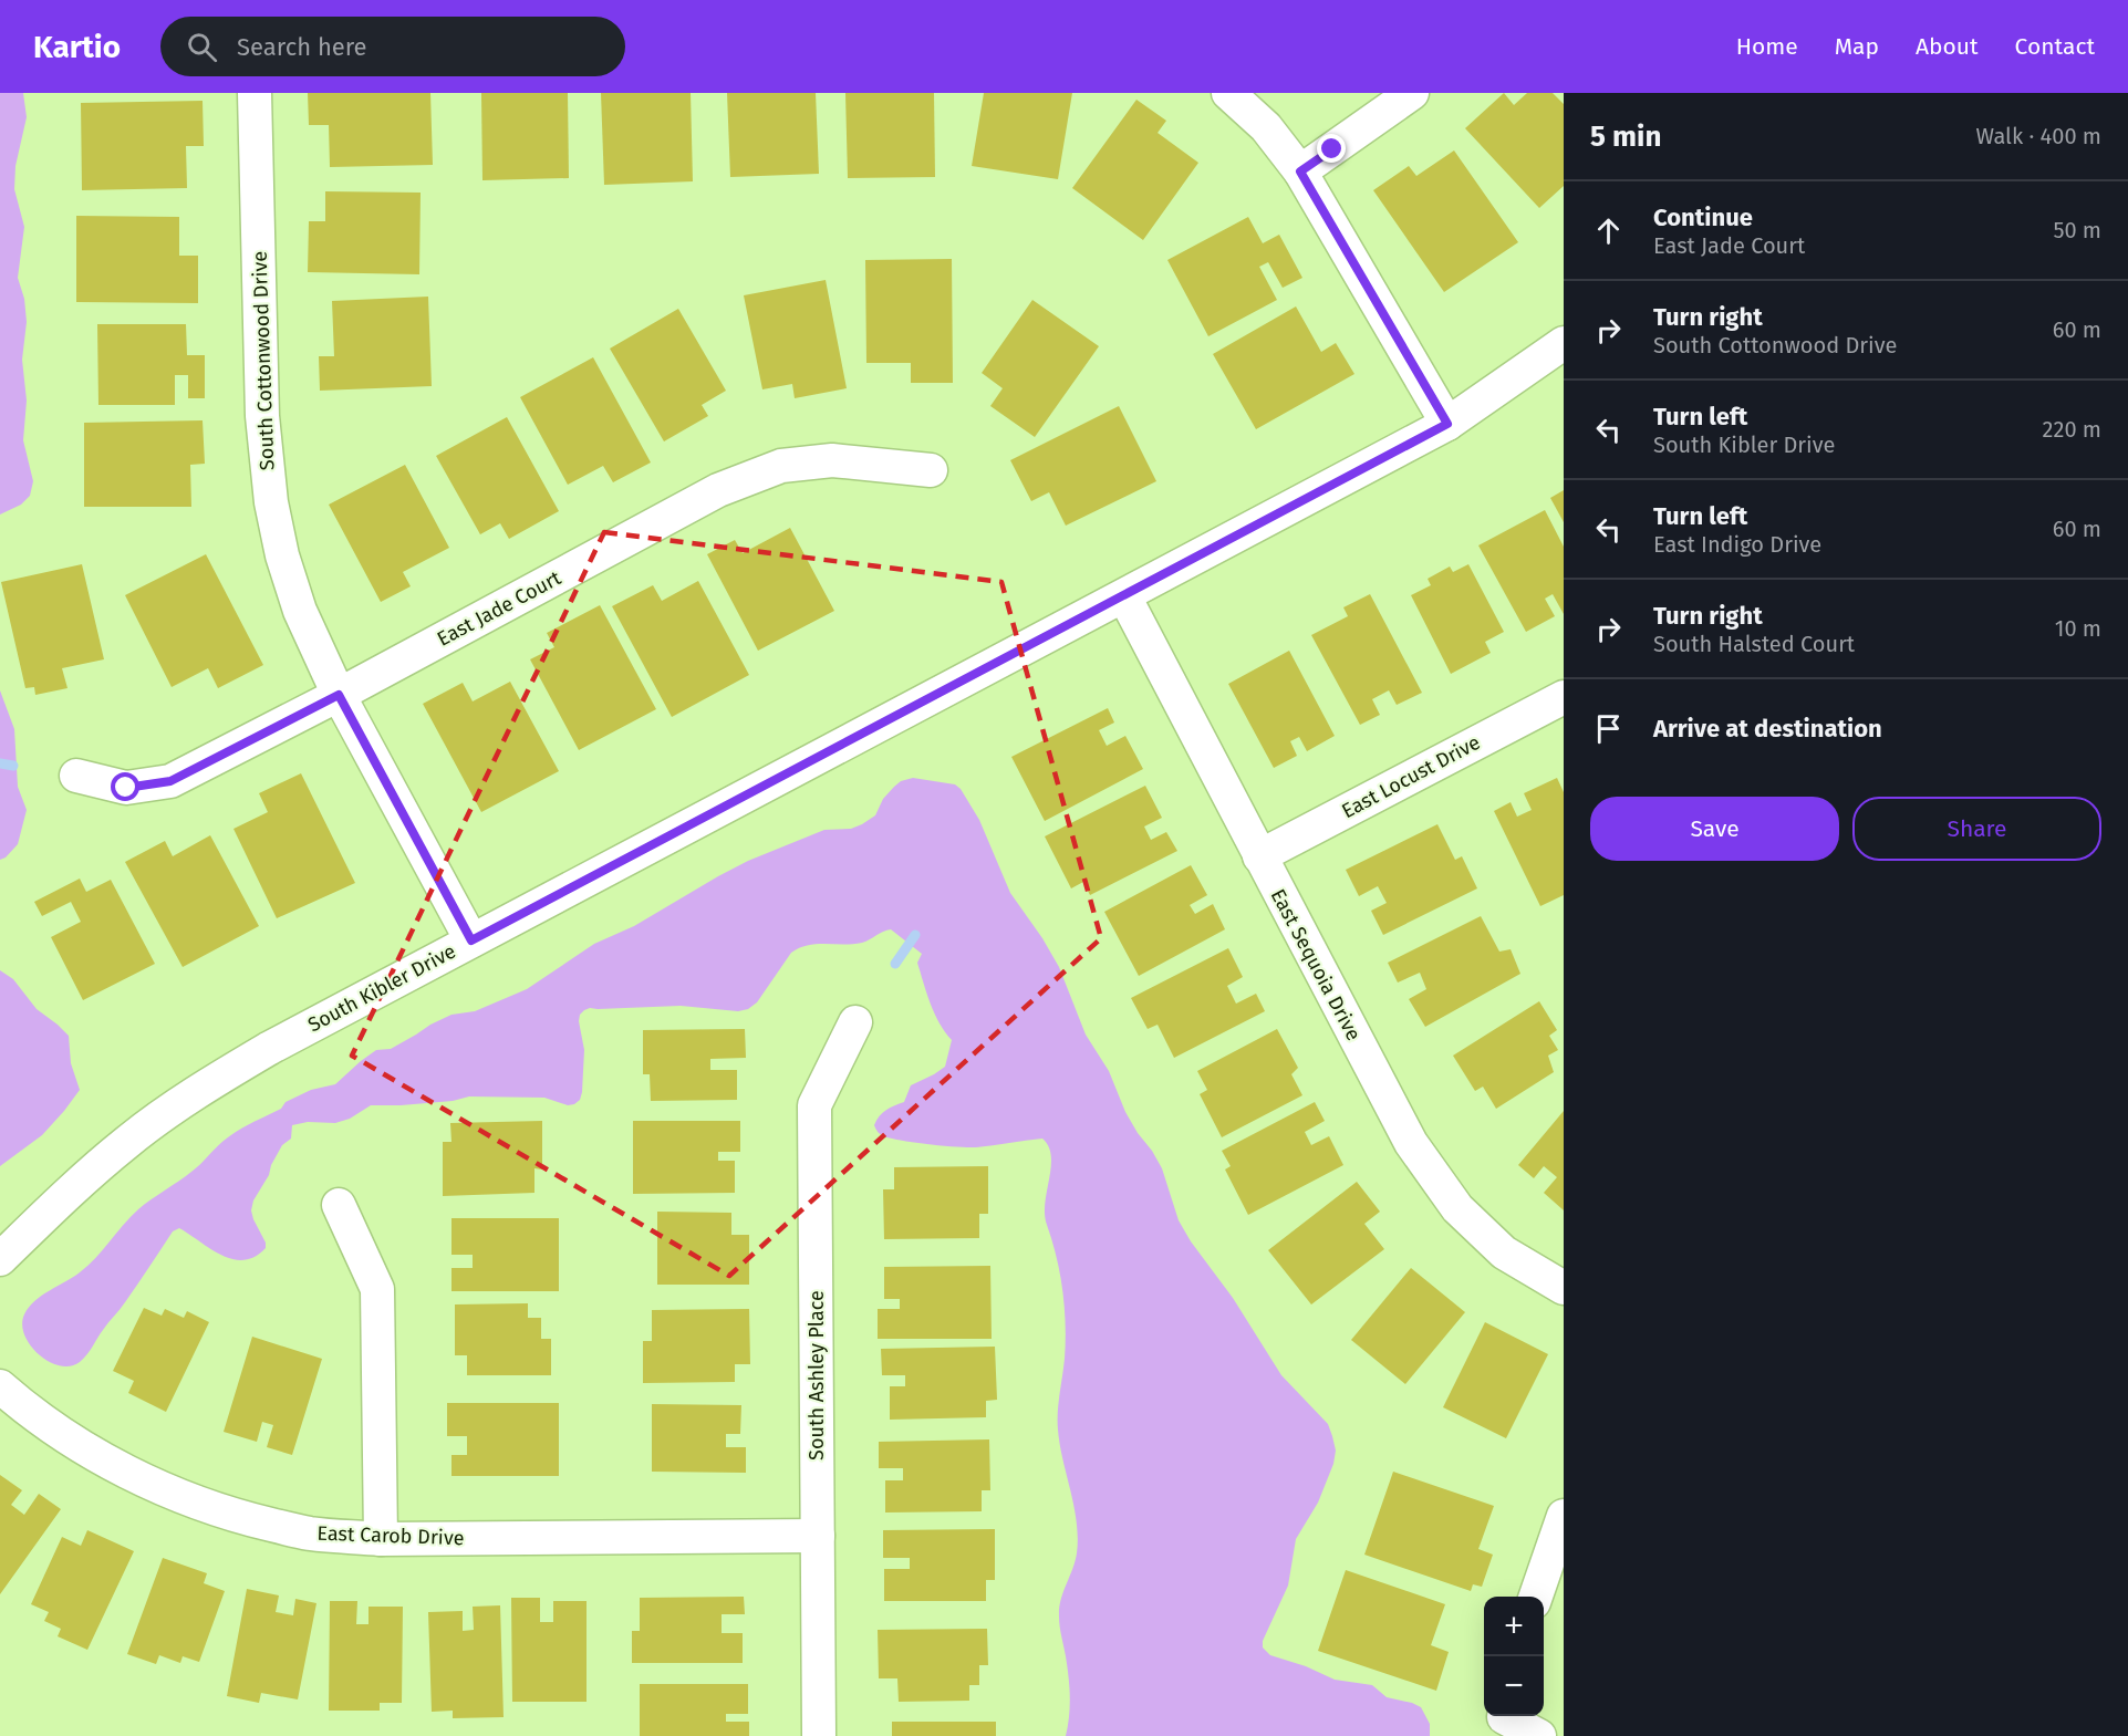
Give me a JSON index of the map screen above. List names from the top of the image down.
{
  "streets": {
    "street": [
      "South Cottonwood Drive",
      "East Jade Court",
      "East Locust Drive",
      "East Sequoia Drive",
      "South Kibler Drive",
      "South Ashley Place",
      "East Carob Drive"
    ]
  },
  "crossings": [
    ["South Cottonwood Drive", "East Jade Court"],
    ["South Cottonwood Drive", "South Kibler Drive"],
    ["East Locust Drive", "East Sequoia Drive"],
    ["East Sequoia Drive", "South Kibler Drive"],
    ["South Ashley Place", "East Carob Drive"]
  ],
  "page": {
    "header": "Kartio",
    "search": "Search here",
    "nav": [
      "Home",
      "Map",
      "About",
      "Contact"
    ],
    "heading": ["5 min", "Walk · 400 m"],
    "list": [
      ["Continue", "East Jade Court", "50 m"],
      ["Turn right", "South Cottonwood Drive", "60 m"],
      ["Turn left", "South Kibler Drive", "220 m"],
      ["Turn left", "East Indigo Drive", "60 m"],
      ["Turn right", "South Halsted Court", "10 m"],
      "Arrive at destination"
    ],
    "buttons": ["Save", "Share"],
    "map_buttons": ["+", "−"]
  }
}
